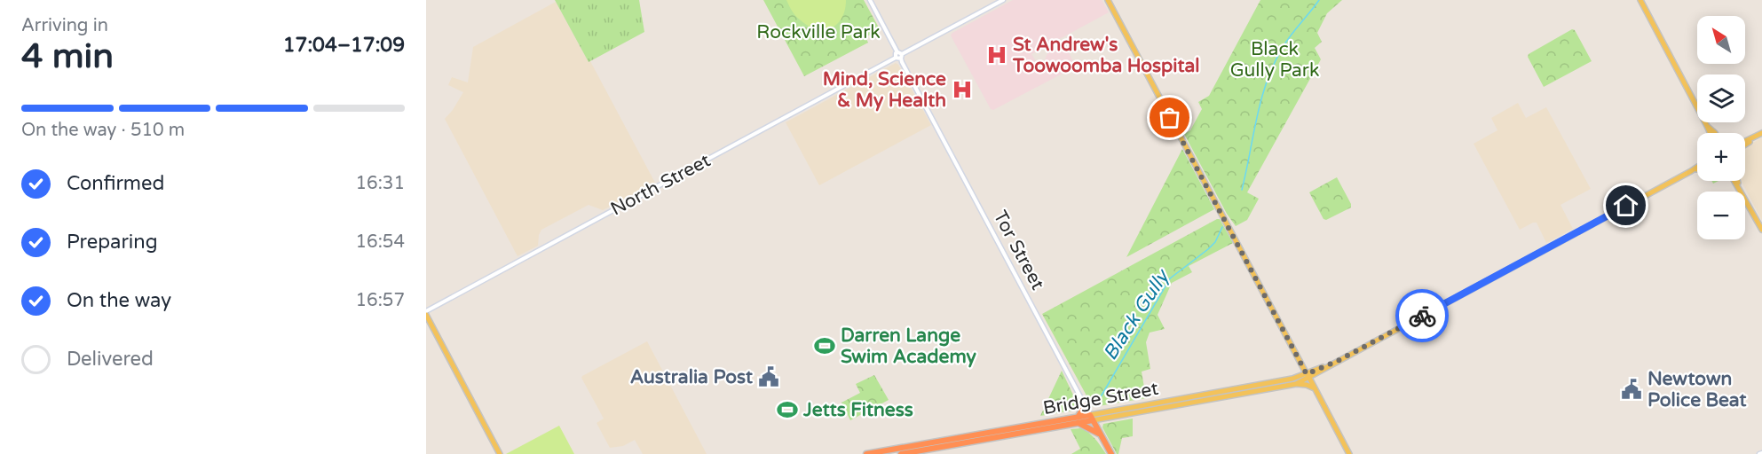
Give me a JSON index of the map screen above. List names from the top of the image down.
{
  "streets": {
    "highway": ["Tor Street", "Bridge Street"],
    "street": ["North Street"]
  },
  "crossings": [
    ["North Street", "Tor Street"],
    ["Tor Street", "Bridge Street"]
  ],
  "water": ["Black Gully"],
  "parks": ["Rockville Park", "Black Gully Park"],
  "places": {
    "hospital": ["St Andrew's Toowoomba Hospital", "Mind, Science & My Health"],
    "sports": ["Darren Lange Swim Academy", "Jetts Fitness"],
    "public building": ["Australia Post", "Newtown Police Beat"]
  },
  "north": "top left",
  "page": {
    "heading": ["4 min", "Arriving in", "17:04–17:09"],
    "map_buttons": ["+", "−"],
    "bar": "On the way · 510 m",
    "list": [
      ["Confirmed", "16:31"],
      ["Preparing", "16:54"],
      ["On the way", "16:57"],
      "Delivered"
    ]
  }
}
